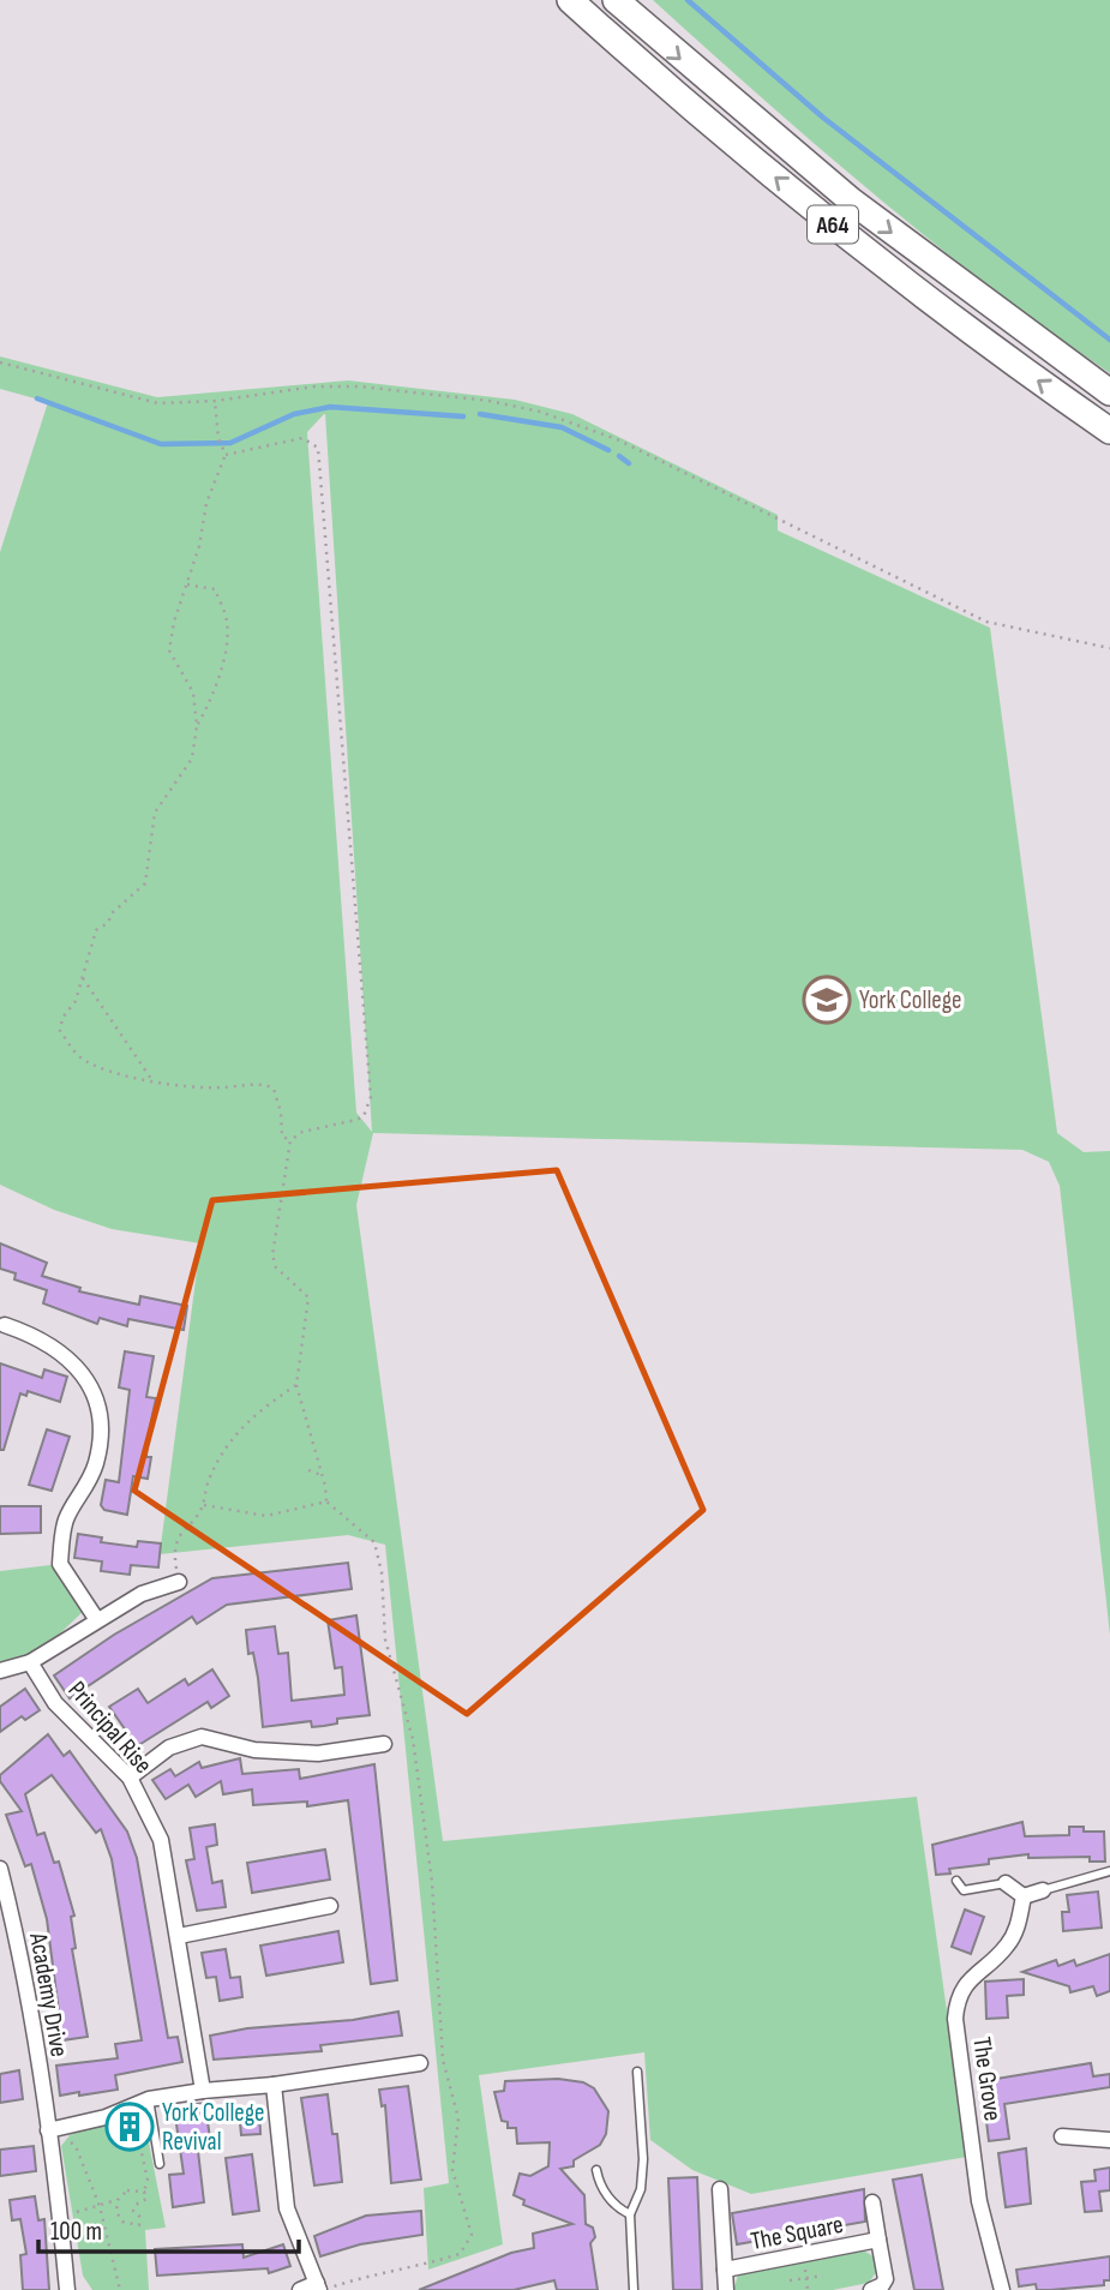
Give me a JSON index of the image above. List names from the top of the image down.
{
  "streets": {
    "highway": ["A64"],
    "street": [
      "Principal Rise",
      "Academy Drive",
      "The Grove",
      "The Square"
    ]
  },
  "places": {
    "school or university": ["York College"],
    "building": ["York College Revival"]
  },
  "scale_bar": "100 m"
}
